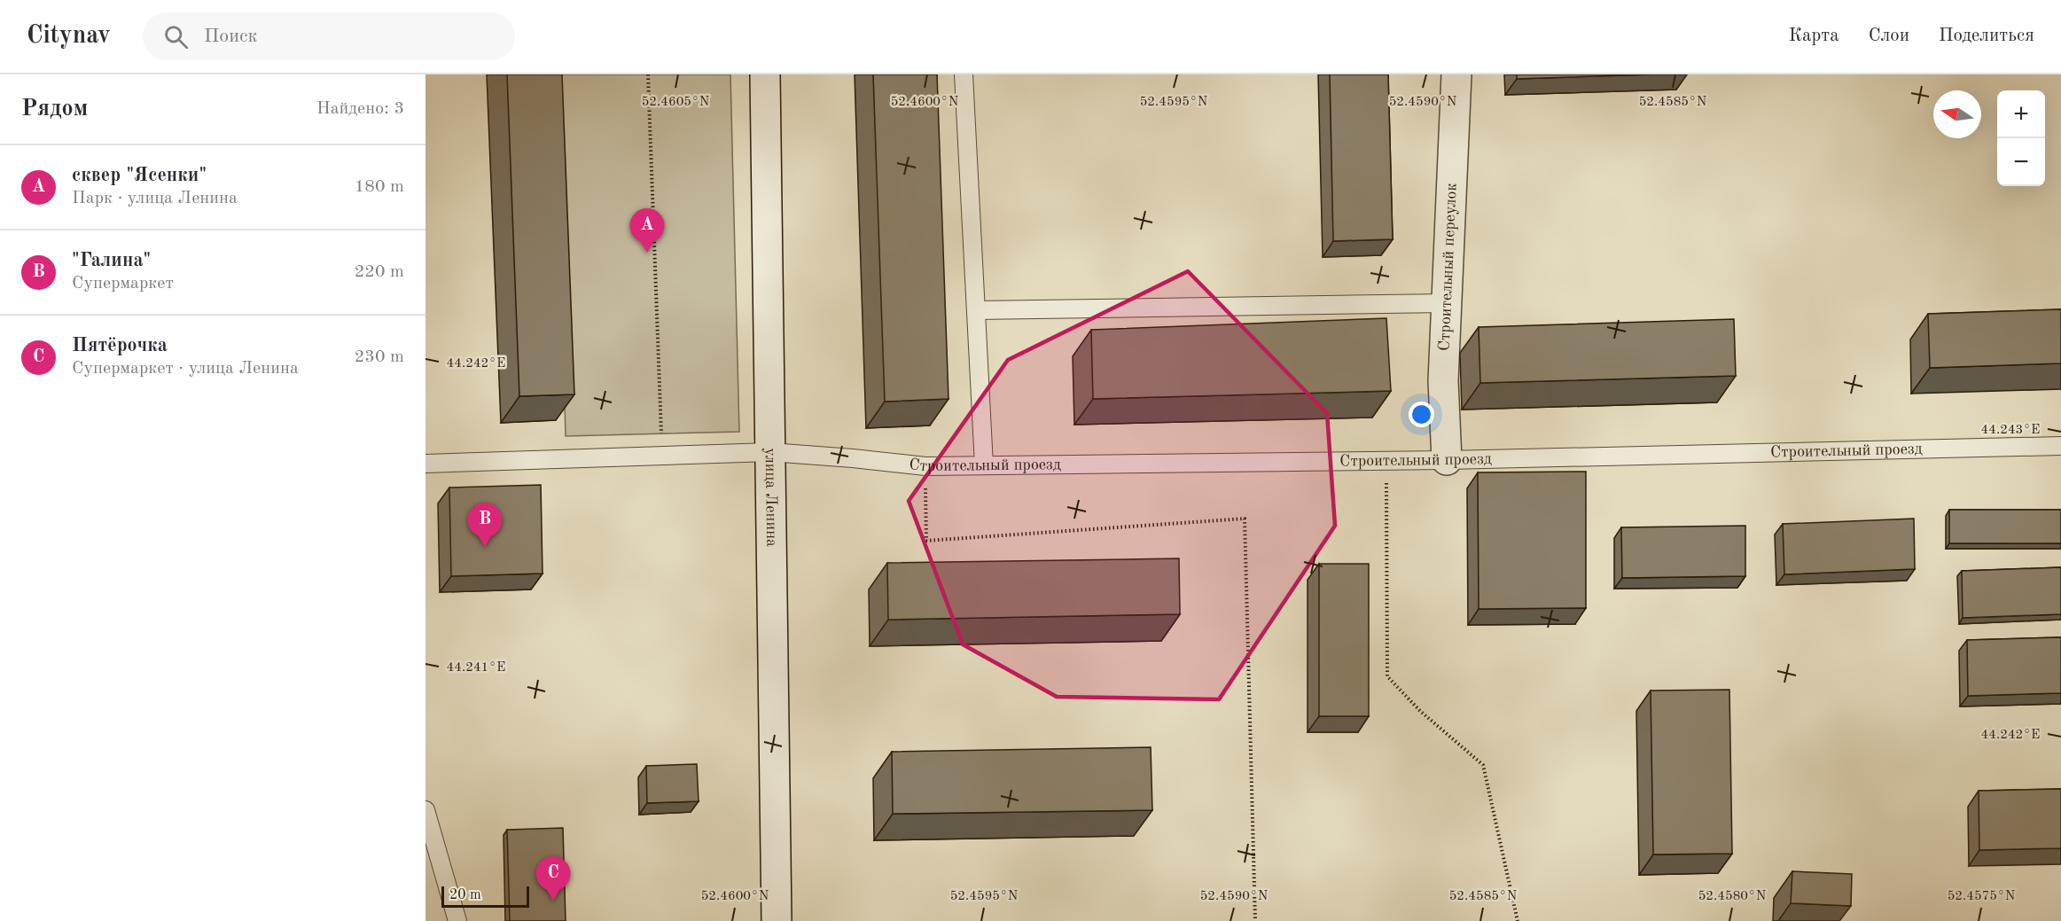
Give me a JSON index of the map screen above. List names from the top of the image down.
{
  "streets": {
    "main road": ["Строительный переулок", "улица Ленина"],
    "lane": ["Строительный проезд"]
  },
  "crossings": [
    ["Строительный переулок", "Строительный проезд"],
    ["Строительный проезд", "улица Ленина"]
  ],
  "scale_bar": "20 m",
  "north": "left",
  "page": {
    "header": "Citynav",
    "search": "Поиск",
    "nav": ["Карта", "Слои", "Поделиться"],
    "heading": ["Рядом", "Найдено: 3"],
    "map_buttons": ["+", "−"],
    "list": [
      {
        "mark": "A",
        "name": "сквер \"Ясенки\"",
        "note": "Парк · улица Ленина",
        "value": "180 m"
      },
      {
        "mark": "B",
        "name": "\"Галина\"",
        "note": "Супермаркет",
        "value": "220 m"
      },
      {
        "mark": "C",
        "name": "Пятёрочка",
        "note": "Супермаркет · улица Ленина",
        "value": "230 m"
      }
    ],
    "pins": ["A", "B", "C"],
    "scale": "20 m"
  },
  "coordinates": [
    "52.4605°N",
    "52.4600°N",
    "52.4585°N",
    "52.4595°N",
    "52.4590°N",
    "44.242°E",
    "44.243°E",
    "44.241°E",
    "52.4580°N",
    "52.4575°N"
  ]
}
